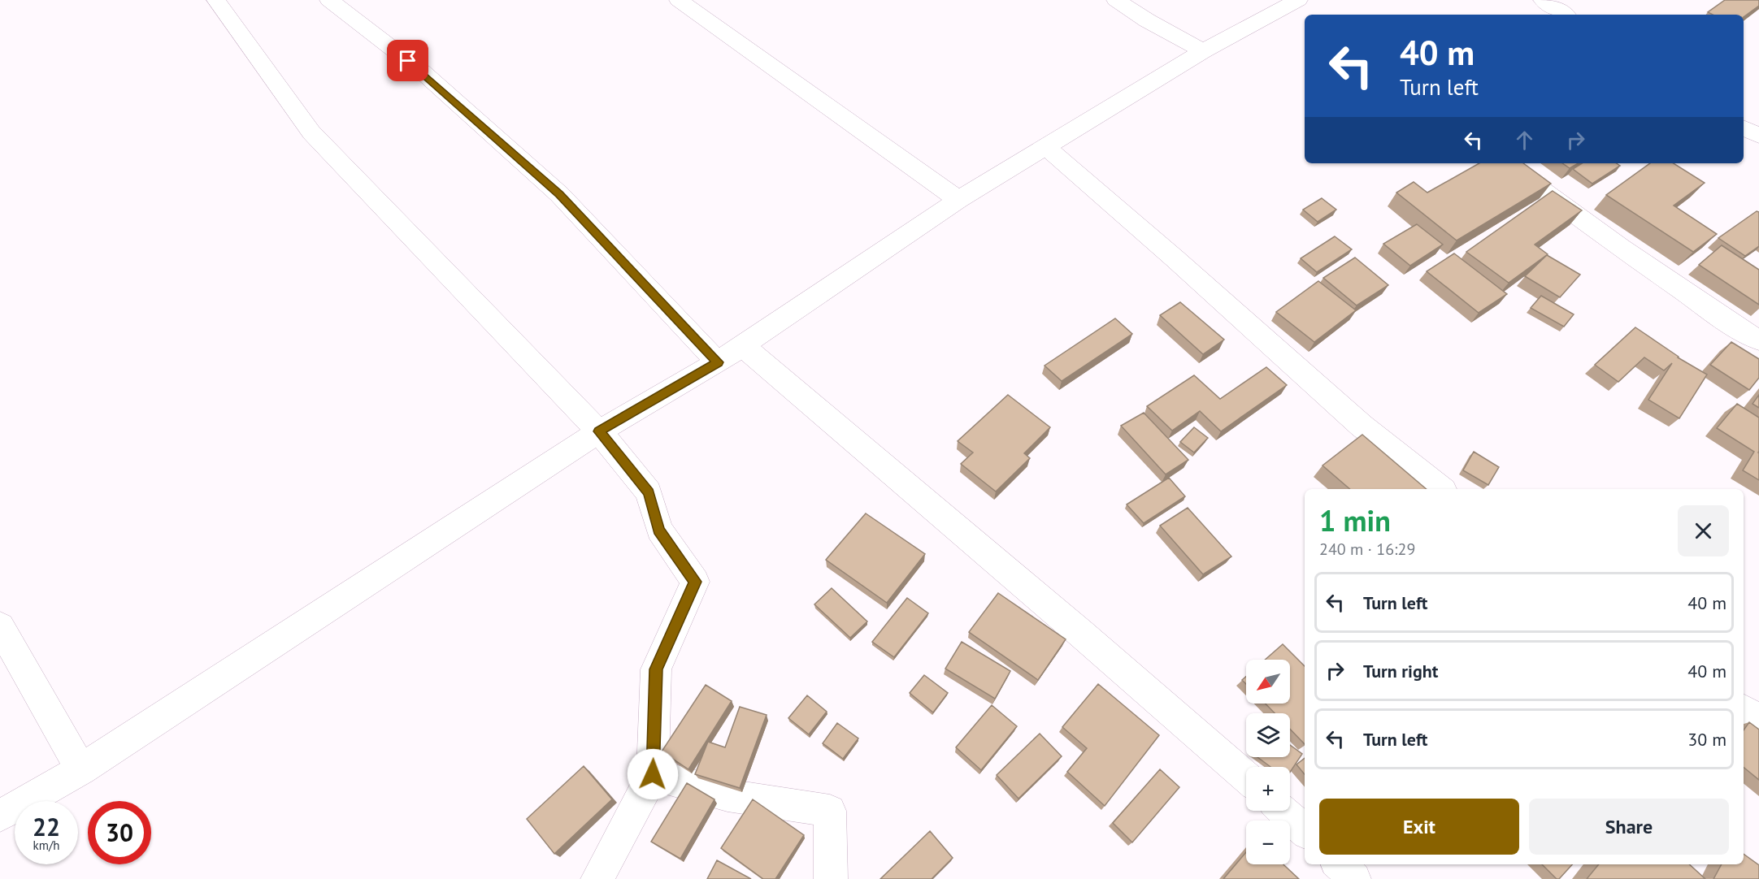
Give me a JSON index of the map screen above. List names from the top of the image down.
{
  "north": "bottom left",
  "page": {
    "turn": ["40 m", "Turn left"],
    "heading": ["1 min", "240 m · 16:29"],
    "list": [
      {
        "name": "Turn left",
        "value": "40 m"
      },
      {
        "name": "Turn right",
        "value": "40 m"
      },
      {
        "name": "Turn left",
        "value": "30 m"
      }
    ],
    "map_buttons": ["+", "−"],
    "buttons": ["Exit", "Share"],
    "speed": "22 km/h",
    "limit": "30"
  }
}
